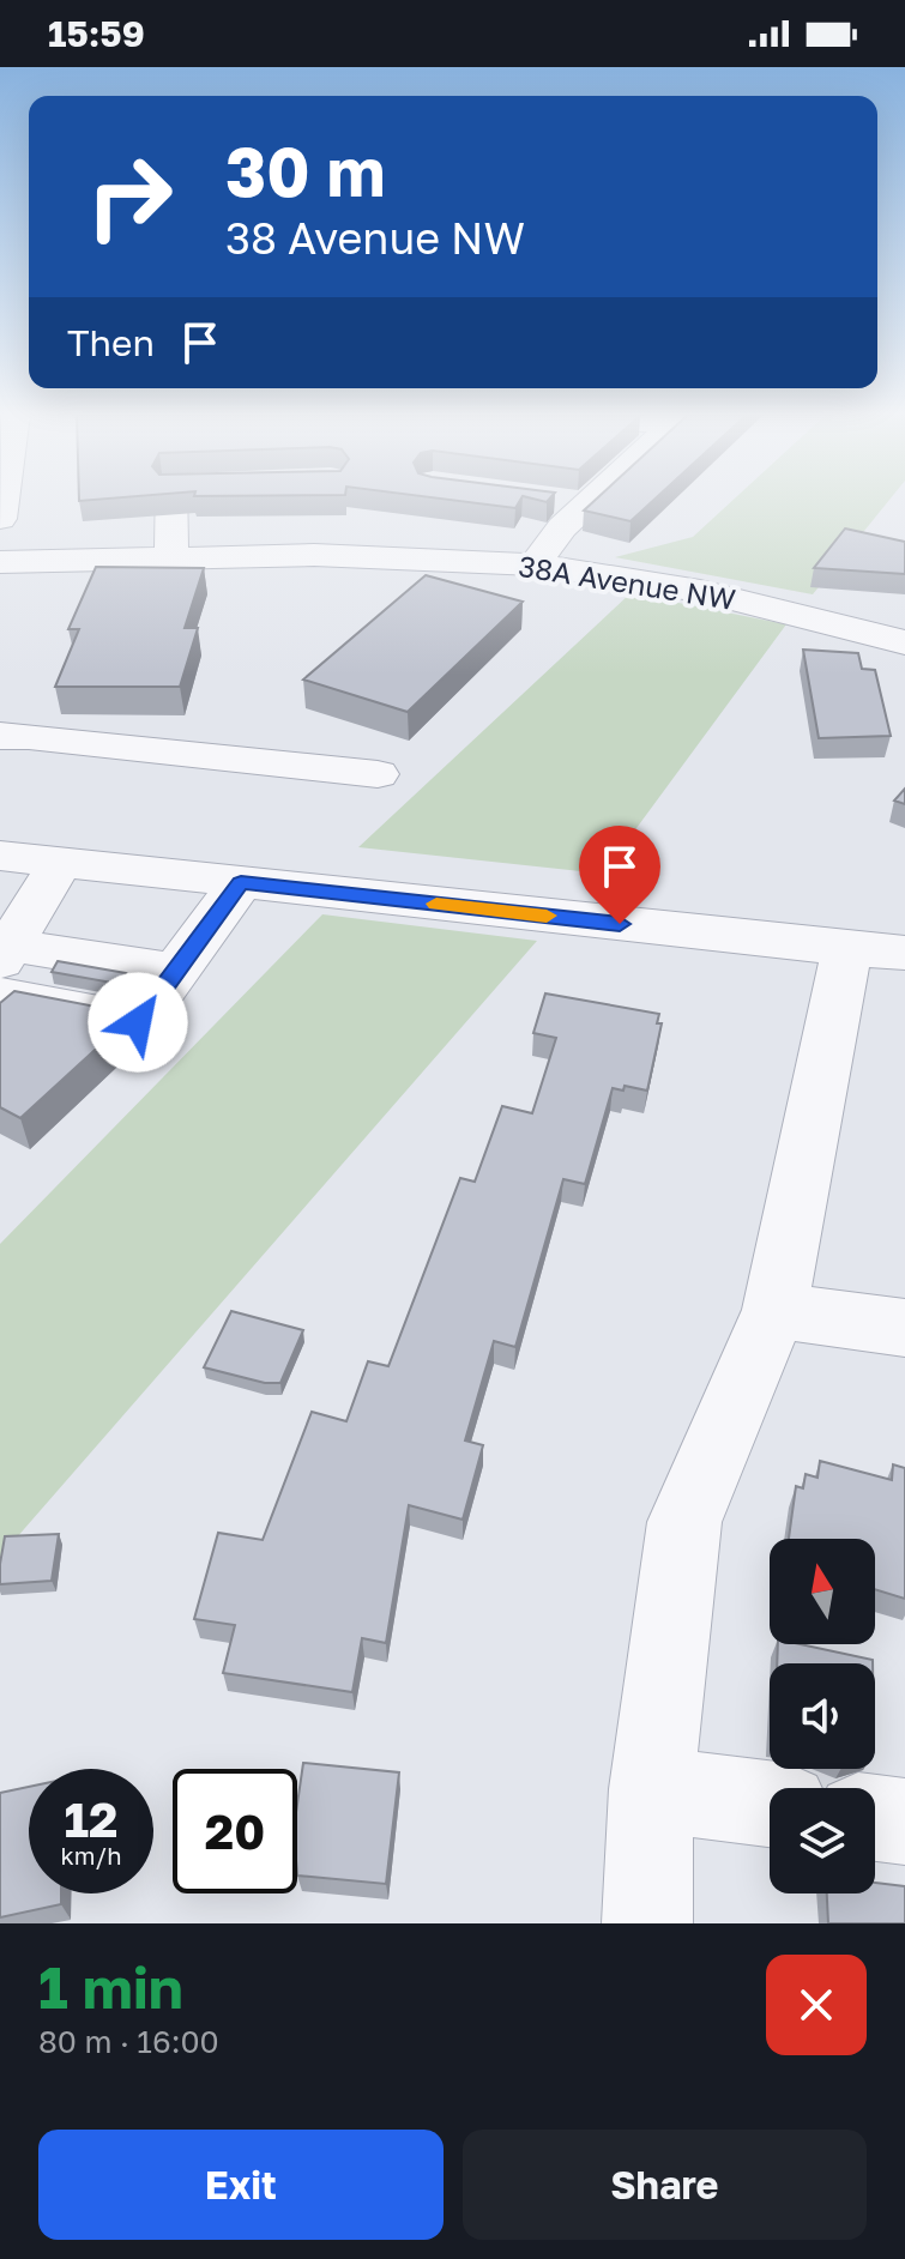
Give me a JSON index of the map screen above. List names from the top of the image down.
{
  "streets": {
    "street": ["38A Avenue NW"]
  },
  "north": "top",
  "page": {
    "status": "15:59",
    "turn": ["30 m", "38 Avenue NW"],
    "then": "Then",
    "speed": "12 km/h",
    "limit": "20",
    "heading": ["1 min", "80 m · 16:00"],
    "buttons": ["Exit", "Share"]
  }
}
